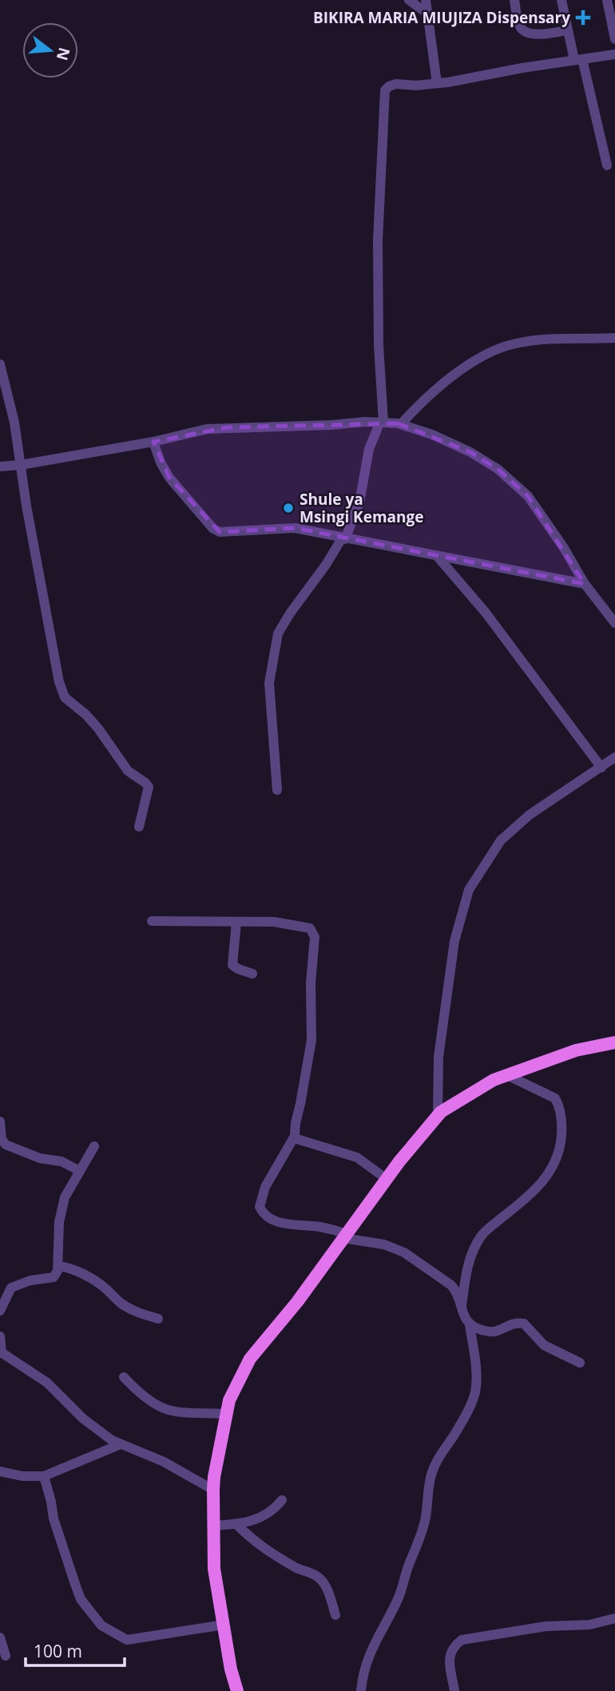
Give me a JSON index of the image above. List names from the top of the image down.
{
  "places": {
    "health": ["BIKIRA MARIA MIUJIZA Dispensary"],
    "other": ["Shule ya Msingi Kemange"]
  },
  "scale_bar": "100 m",
  "north": "right"
}
